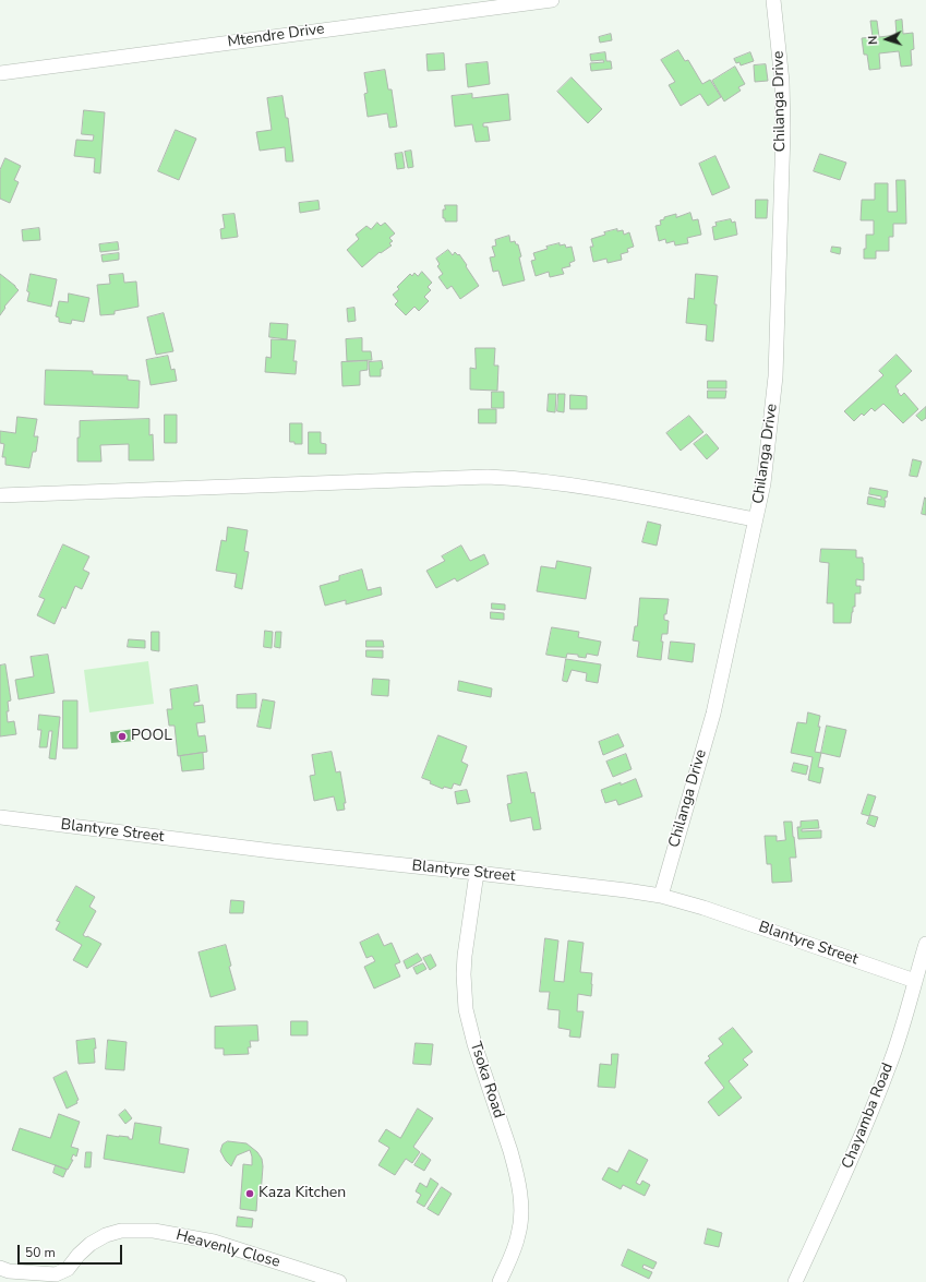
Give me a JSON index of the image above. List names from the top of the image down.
{
  "streets": {
    "street": [
      "Mtendre Drive",
      "Chilanga Drive",
      "Blantyre Street",
      "Tsoka Road",
      "Chayamba Road",
      "Heavenly Close"
    ]
  },
  "crossings": [
    ["Chilanga Drive", "Blantyre Street"],
    ["Blantyre Street", "Tsoka Road"],
    ["Blantyre Street", "Chayamba Road"]
  ],
  "places": ["POOL", "Kaza Kitchen"],
  "scale_bar": "50 m",
  "north": "left"
}
